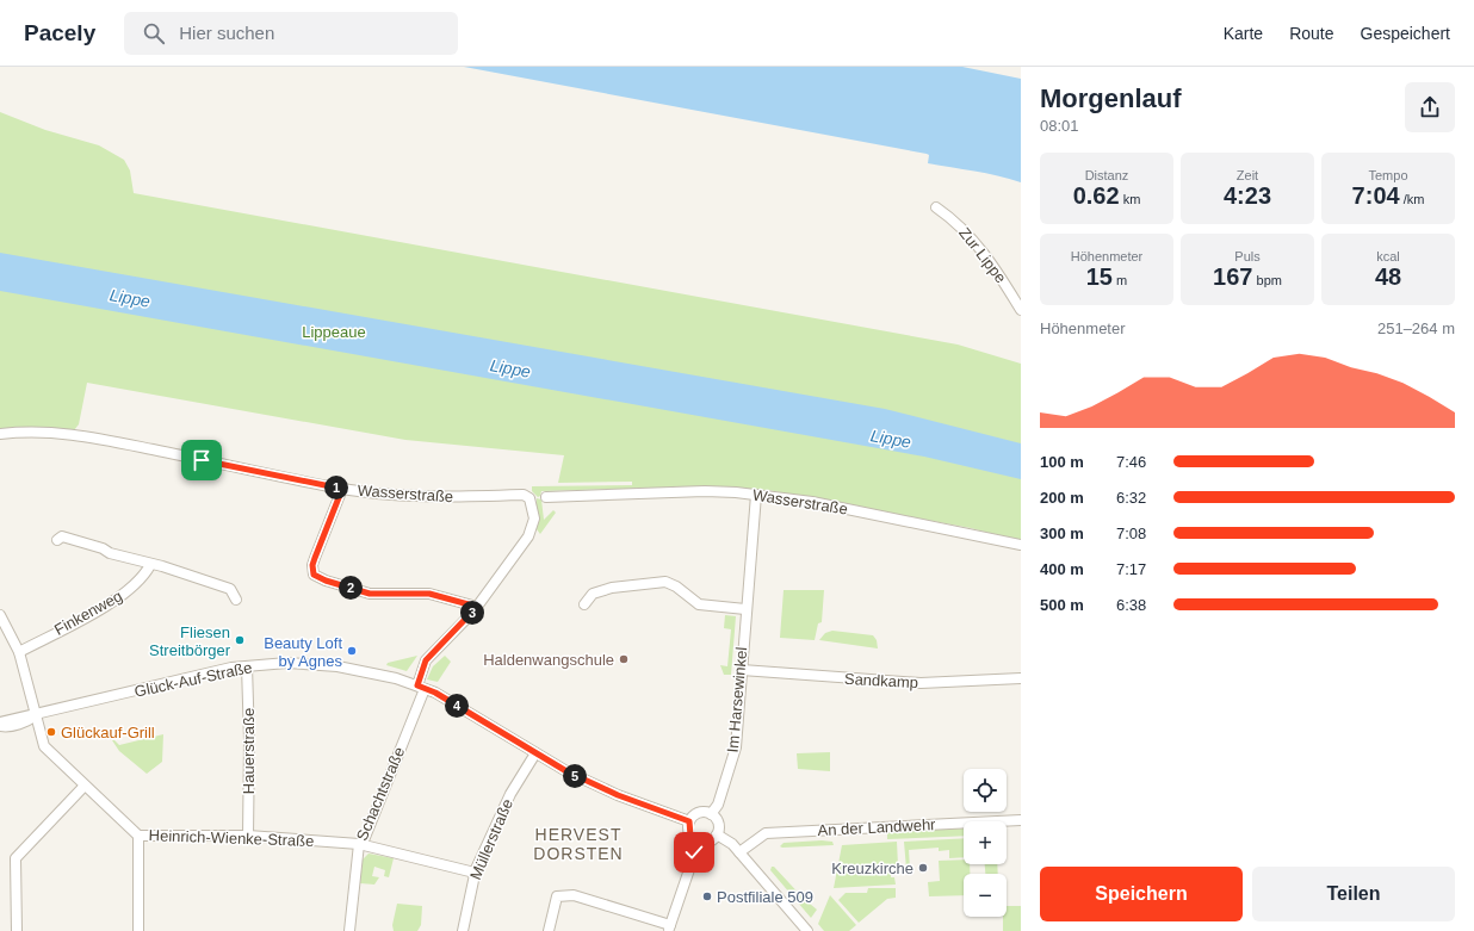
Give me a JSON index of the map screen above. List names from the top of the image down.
{
  "streets": {
    "street": [
      "Zur Lippe",
      "Wasserstraße",
      "Finkenweg",
      "Glück-Auf-Straße",
      "Sandkamp",
      "Im Harsewinkel",
      "Hauerstraße",
      "Schachtstraße",
      "An der Landwehr",
      "Heinrich-Wienke-Straße",
      "Müllerstraße"
    ]
  },
  "crossings": [
    ["Wasserstraße", "Im Harsewinkel"],
    ["Wasserstraße", "Schachtstraße"],
    ["Finkenweg", "Heinrich-Wienke-Straße"],
    ["Glück-Auf-Straße", "Im Harsewinkel"],
    ["Glück-Auf-Straße", "Hauerstraße"],
    ["Glück-Auf-Straße", "Schachtstraße"],
    ["Glück-Auf-Straße", "Heinrich-Wienke-Straße"],
    ["Glück-Auf-Straße", "Müllerstraße"],
    ["Sandkamp", "Im Harsewinkel"],
    ["Hauerstraße", "Heinrich-Wienke-Straße"],
    ["Schachtstraße", "Heinrich-Wienke-Straße"],
    ["Heinrich-Wienke-Straße", "Müllerstraße"]
  ],
  "districts": ["HERVEST DORSTEN"],
  "water": ["Lippe"],
  "parks": ["Lippeaue"],
  "places": [
    "Fliesen Streitbörger",
    "Beauty Loft by Agnes",
    "Haldenwangschule",
    "Glückauf-Grill",
    "Kreuzkirche",
    "Postfiliale 509"
  ],
  "page": {
    "header": "Pacely",
    "search": "Hier suchen",
    "nav": ["Karte", "Route", "Gespeichert"],
    "heading": ["Morgenlauf", "08:01"],
    "stats": [
      ["Distanz", "0.62 km"],
      ["Zeit", "4:23"],
      ["Tempo", "7:04 /km"],
      ["Höhenmeter", "15 m"],
      ["Puls", "167 bpm"],
      ["kcal", "48"]
    ],
    "chart": ["Höhenmeter", "251–264 m"],
    "list": [
      {
        "name": "100 m",
        "note": "7:46"
      },
      {
        "name": "200 m",
        "note": "6:32"
      },
      {
        "name": "300 m",
        "note": "7:08"
      },
      {
        "name": "400 m",
        "note": "7:17"
      },
      {
        "name": "500 m",
        "note": "6:38"
      }
    ],
    "pins": [
      "1",
      "2",
      "3",
      "4",
      "5"
    ],
    "map_buttons": ["+", "−"],
    "buttons": ["Speichern", "Teilen"]
  }
}
